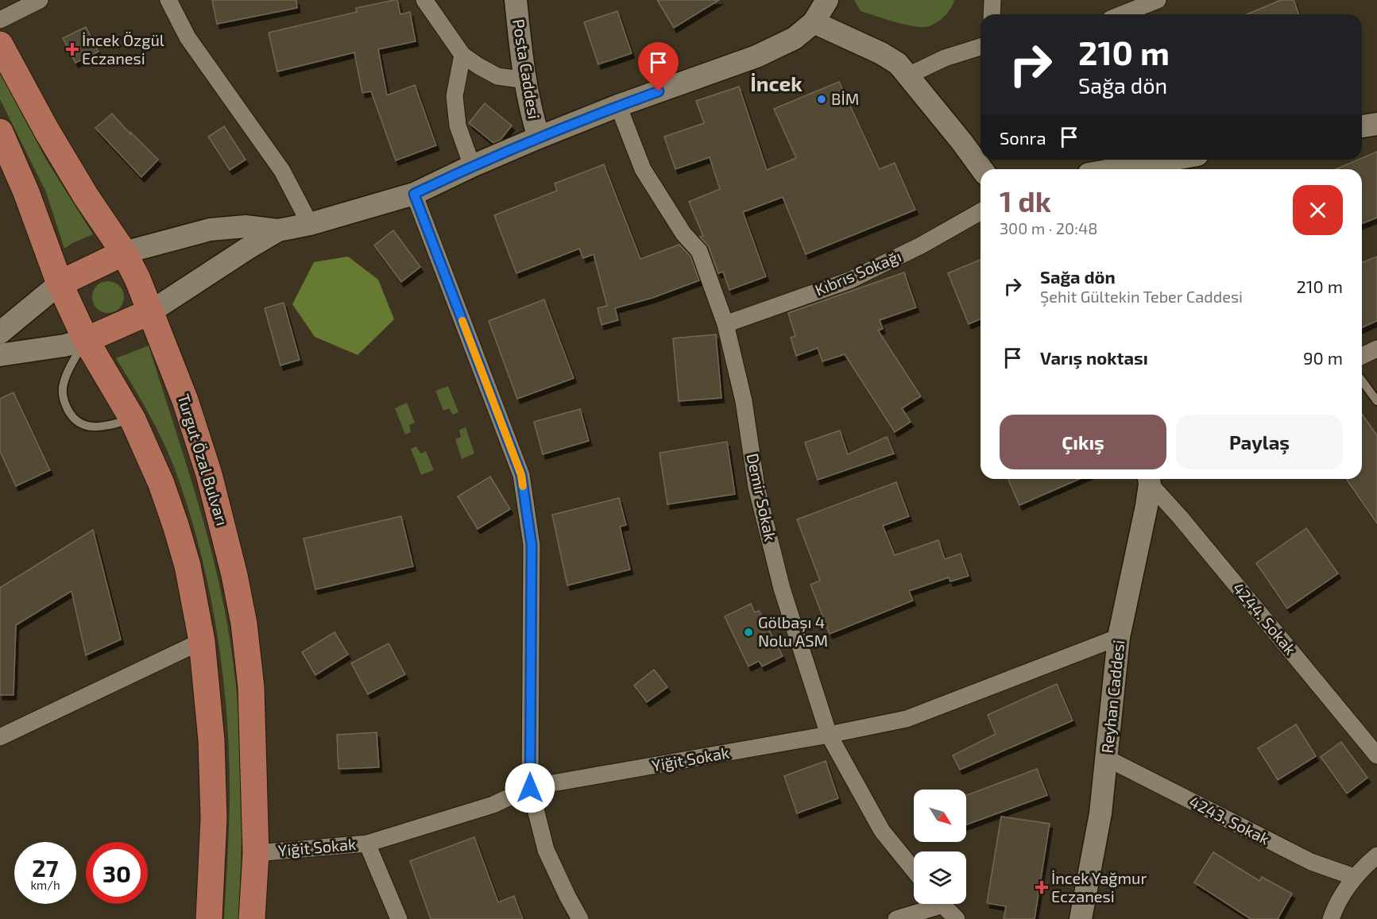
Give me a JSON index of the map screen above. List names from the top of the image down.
{
  "streets": {
    "main road": ["Turgut Özal Bulvarı"],
    "street": [
      "Posta Caddesi",
      "Kıbrıs Sokağı",
      "Demir Sokak",
      "4244. Sokak",
      "Reyhan Caddesi",
      "Yiğit Sokak",
      "4243. Sokak"
    ]
  },
  "crossings": [
    ["Kıbrıs Sokağı", "Demir Sokak"],
    ["Turgut Özal Bulvarı", "Yiğit Sokak"],
    ["Demir Sokak", "Yiğit Sokak"],
    ["4244. Sokak", "Reyhan Caddesi"],
    ["Reyhan Caddesi", "Yiğit Sokak"],
    ["Reyhan Caddesi", "4243. Sokak"]
  ],
  "districts": ["İncek"],
  "places": {
    "health": ["İncek Özgül Eczanesi", "İncek Yağmur Eczanesi"],
    "other": ["BİM", "Gölbaşı 4 Nolu ASM"]
  },
  "north": "bottom right",
  "page": {
    "turn": ["210 m", "Sağa dön"],
    "then": "Sonra",
    "heading": ["1 dk", "300 m · 20:48"],
    "list": [
      {
        "name": "Sağa dön",
        "note": "Şehit Gültekin Teber Caddesi",
        "value": "210 m"
      },
      {
        "name": "Varış noktası",
        "value": "90 m"
      }
    ],
    "buttons": ["Çıkış", "Paylaş"],
    "speed": "27 km/h",
    "limit": "30"
  }
}
